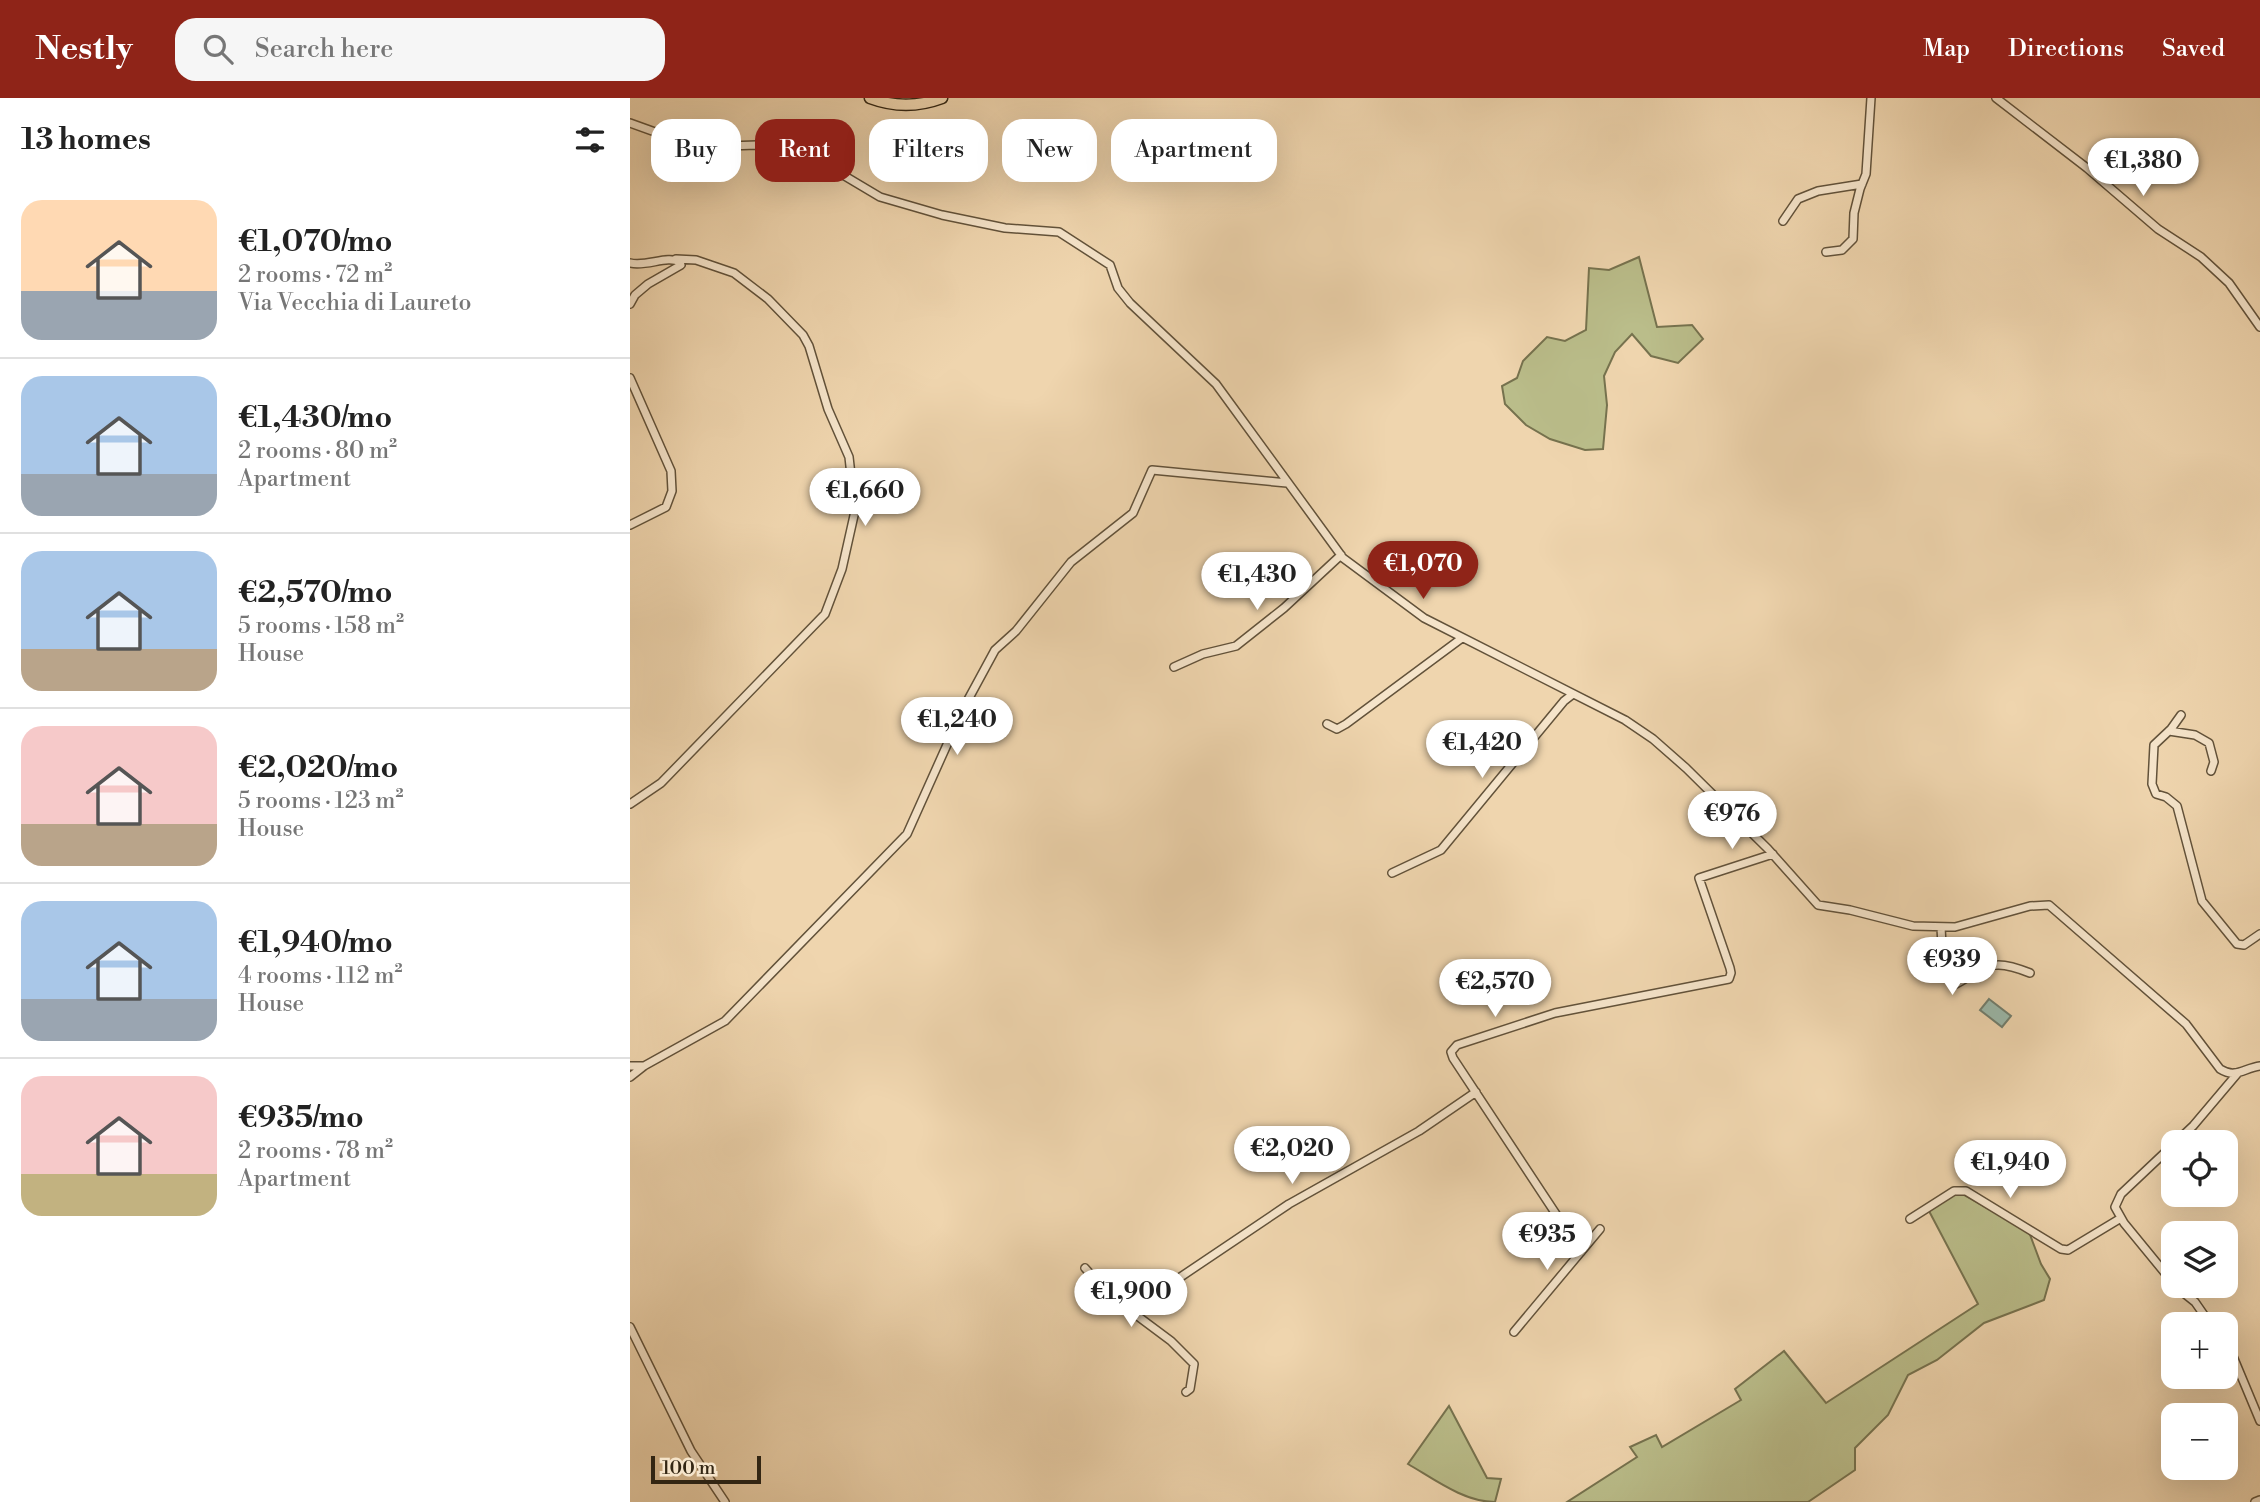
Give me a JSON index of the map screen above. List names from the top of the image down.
{
  "scale_bar": "100 m",
  "page": {
    "header": "Nestly",
    "search": "Search here",
    "nav": ["Map", "Directions", "Saved"],
    "heading": "13 homes",
    "chip": [
      "Buy",
      "Rent",
      "Filters",
      "New",
      "Apartment"
    ],
    "price": [
      "€1,380",
      "€1,660",
      "€1,070",
      "€1,430",
      "€1,240",
      "€1,420",
      "€976",
      "€939",
      "€2,570",
      "€2,020",
      "€1,940",
      "€935",
      "€1,900"
    ],
    "list": [
      {
        "name": "€1,070/mo",
        "note": "2 rooms · 72 m² · Via Vecchia di Laureto"
      },
      {
        "name": "€1,430/mo",
        "note": "2 rooms · 80 m² · Apartment"
      },
      {
        "name": "€2,570/mo",
        "note": "5 rooms · 158 m² · House"
      },
      {
        "name": "€2,020/mo",
        "note": "5 rooms · 123 m² · House"
      },
      {
        "name": "€1,940/mo",
        "note": "4 rooms · 112 m² · House"
      },
      {
        "name": "€935/mo",
        "note": "2 rooms · 78 m² · Apartment"
      }
    ],
    "map_buttons": ["+", "−"],
    "scale": "100 m"
  }
}
